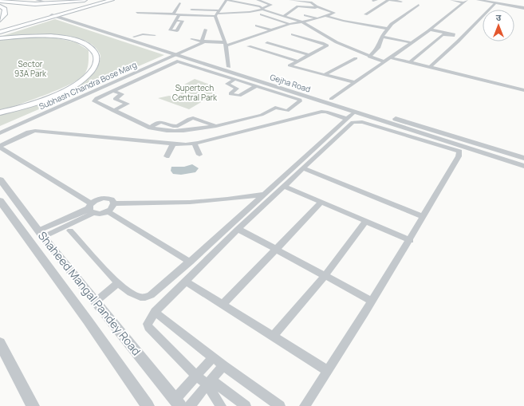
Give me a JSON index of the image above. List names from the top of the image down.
{
  "streets": {
    "street": ["Gejha Road", "Subhash Chandra Bose Marg", "Shaheed Mangal Pandey Road"]
  },
  "crossings": [
    ["Gejha Road", "Subhash Chandra Bose Marg"]
  ],
  "parks": ["Sector 93A Park", "Supertech Central Park"],
  "north": "top"
}
